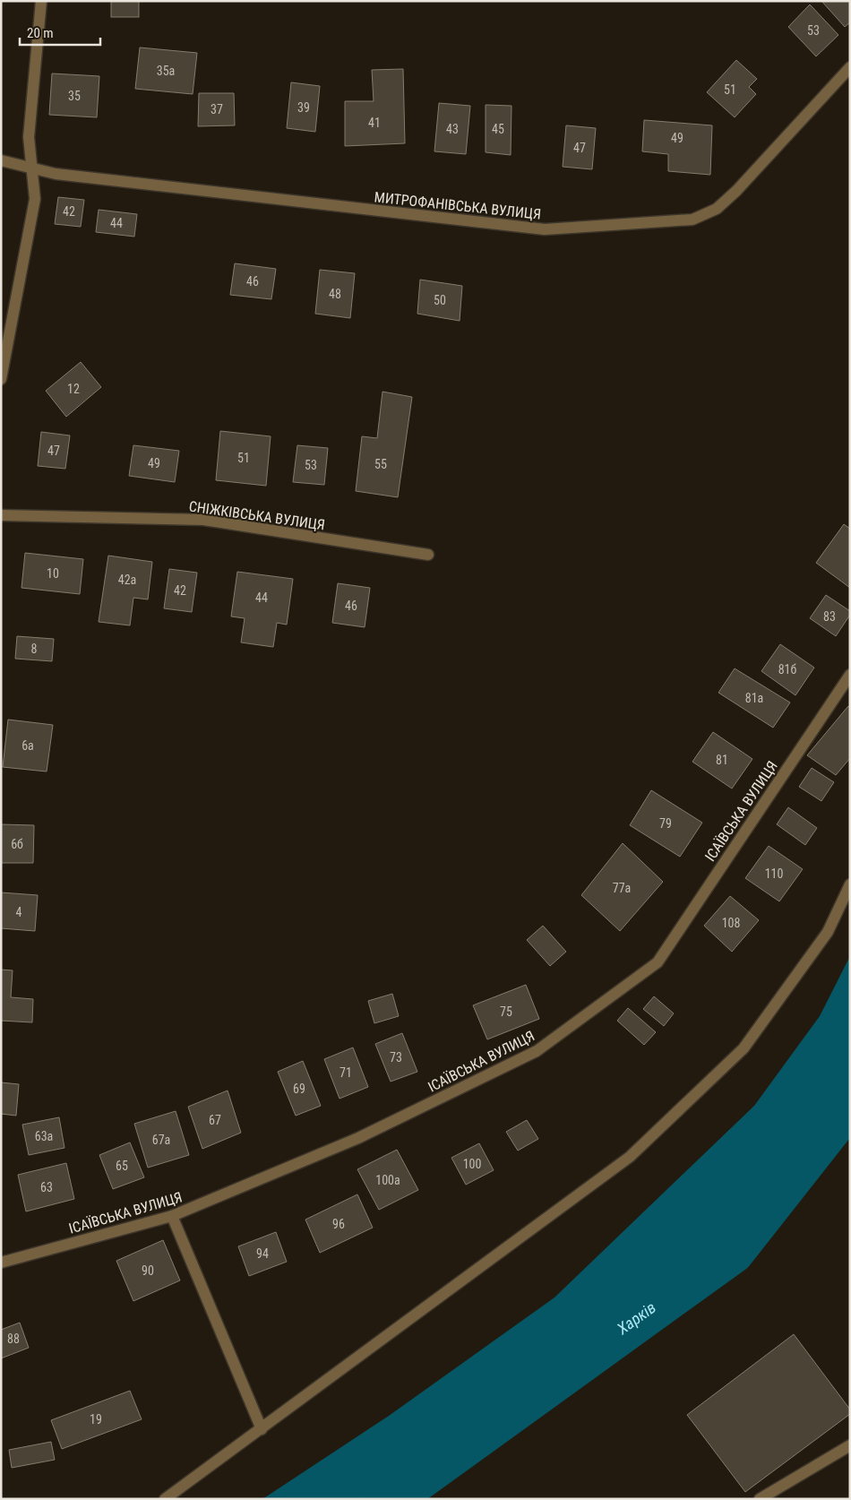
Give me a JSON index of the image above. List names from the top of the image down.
{
  "streets": {
    "street": ["МИТРОФАНІВСЬКА ВУЛИЦЯ", "СНІЖКІВСЬКА ВУЛИЦЯ", "ІСАЇВСЬКА ВУЛИЦЯ"]
  },
  "water": ["Харків"],
  "house_numbers": [
    "53",
    "35а",
    "51",
    "35",
    "39",
    "37",
    "41",
    "43",
    "45",
    "49",
    "47",
    "42",
    "44",
    "46",
    "48",
    "50",
    "12",
    "47",
    "51",
    "49",
    "55",
    "53",
    "10",
    "42а",
    "42",
    "44",
    "46",
    "83",
    "8",
    "81б",
    "81а",
    "6а",
    "81",
    "79",
    "6б",
    "110",
    "77а",
    "4",
    "108",
    "75",
    "73",
    "71",
    "69",
    "67",
    "63а",
    "67а",
    "100",
    "65",
    "100а",
    "63",
    "96",
    "94",
    "90",
    "88",
    "19"
  ],
  "scale_bar": "20 m"
}
